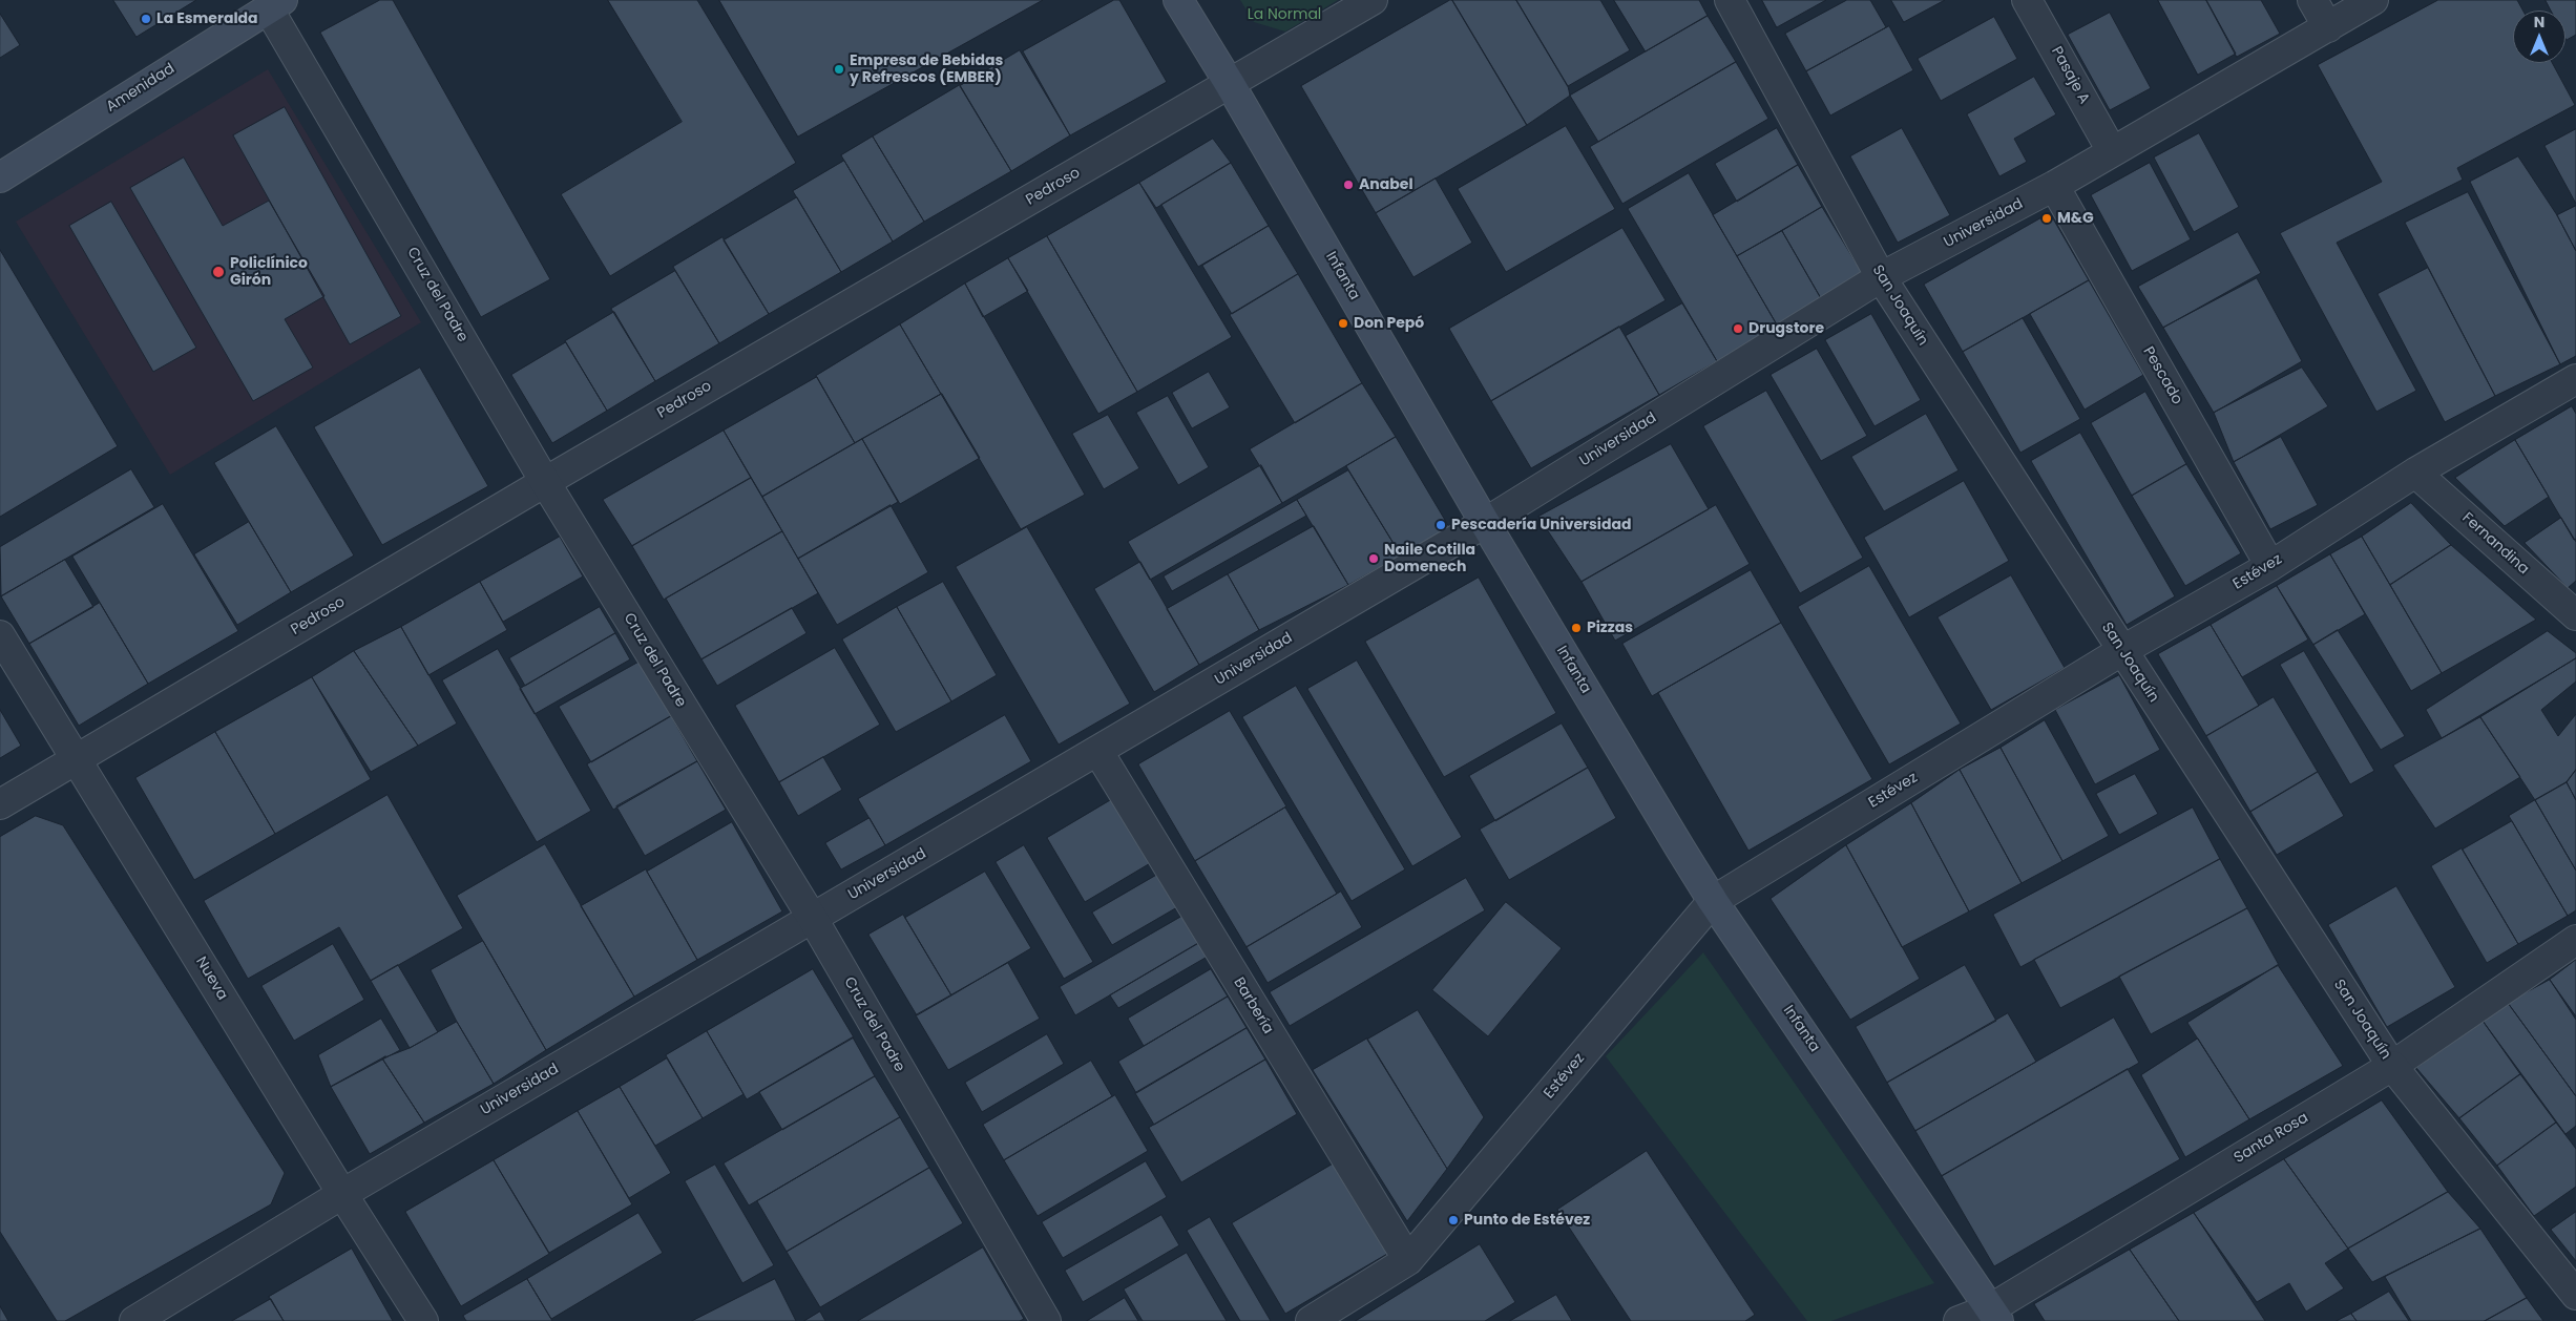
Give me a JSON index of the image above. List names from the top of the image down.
{
  "streets": {
    "main road": ["Amenidad", "Infanta"],
    "street": [
      "Pasaje A",
      "Pedroso",
      "Universidad",
      "Cruz del Padre",
      "San Joaquín",
      "Pescado",
      "Fernandina",
      "Estévez",
      "Nueva",
      "Barbería",
      "Santa Rosa"
    ]
  },
  "crossings": [
    ["Pasaje A", "Universidad"],
    ["Amenidad", "Cruz del Padre"],
    ["Pedroso", "Infanta"],
    ["Pedroso", "Cruz del Padre"],
    ["Pedroso", "Nueva"],
    ["Universidad", "Infanta"],
    ["Universidad", "Cruz del Padre"],
    ["Universidad", "San Joaquín"],
    ["Universidad", "Pescado"],
    ["Universidad", "Nueva"],
    ["Universidad", "Barbería"],
    ["Infanta", "Estévez"],
    ["Infanta", "Santa Rosa"],
    ["San Joaquín", "Estévez"],
    ["San Joaquín", "Santa Rosa"],
    ["Pescado", "Estévez"],
    ["Fernandina", "Estévez"],
    ["Estévez", "Barbería"]
  ],
  "parks": ["La Normal"],
  "places": [
    "La Esmeralda",
    "Empresa de Bebidas y Refrescos (EMBER)",
    "Anabel",
    "M&G",
    "Policlínico Girón",
    "Don Pepó",
    "Drugstore",
    "Pescadería Universidad",
    "Naile Cotilla Domenech",
    "Pizzas",
    "Punto de Estévez"
  ],
  "north": "top"
}
